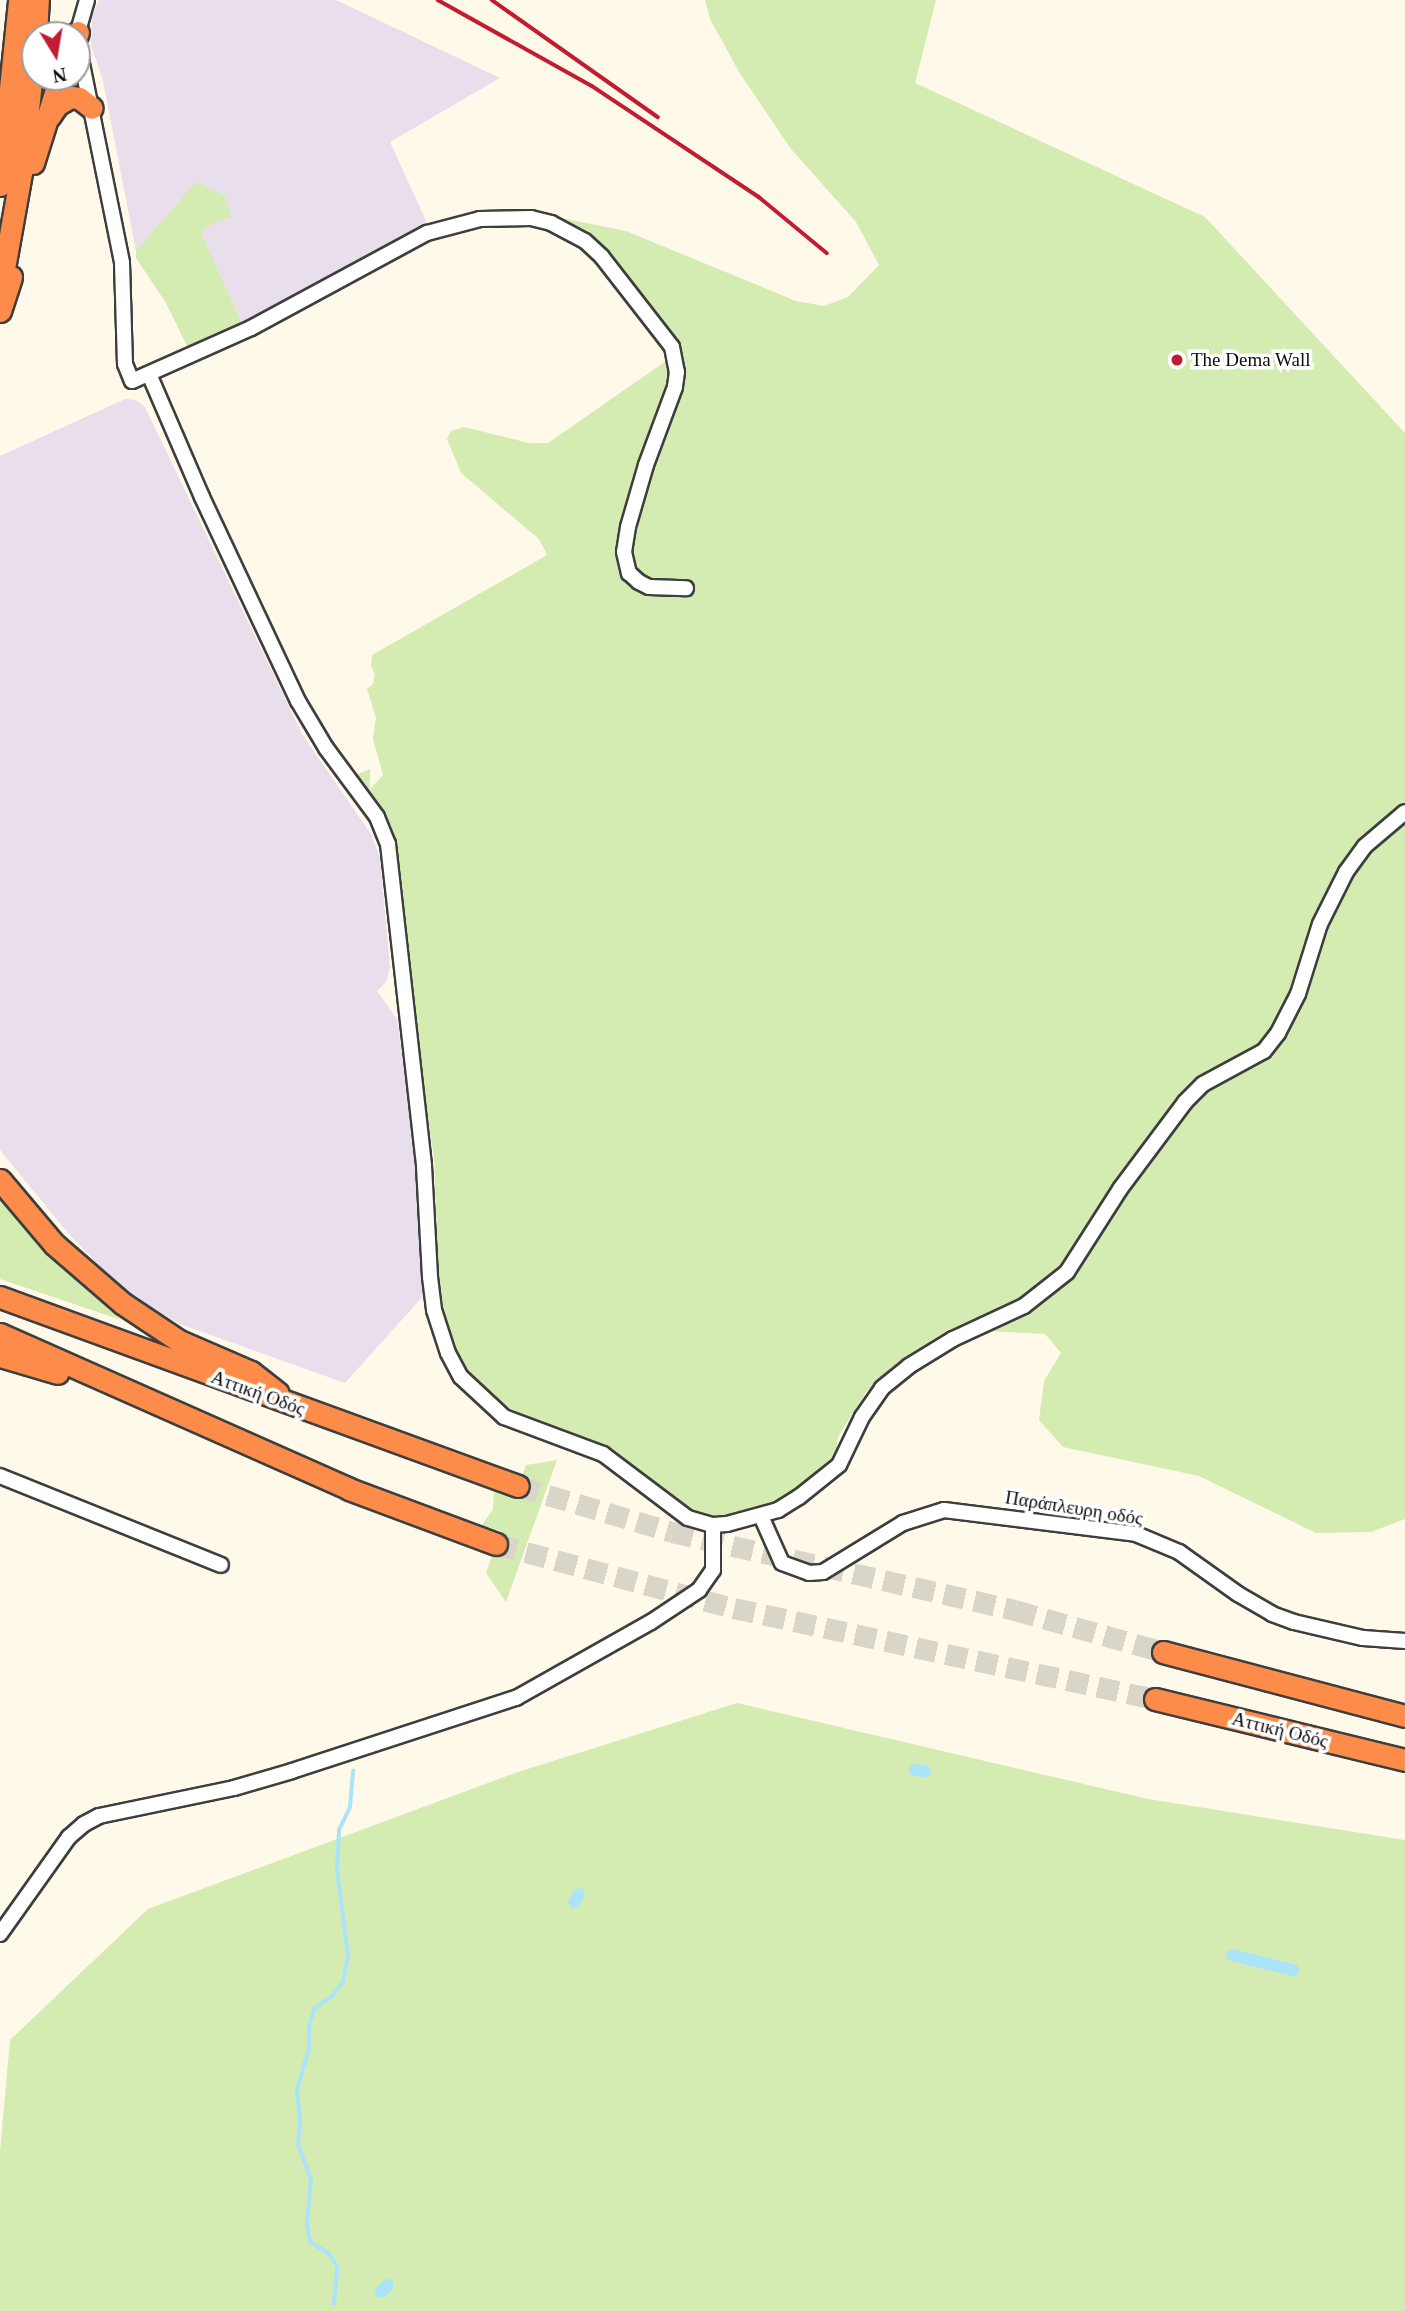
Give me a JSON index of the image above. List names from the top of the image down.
{
  "streets": {
    "highway": ["Αττική Οδός"],
    "street": ["Παράπλευρη οδός"]
  },
  "places": ["The Dema Wall"],
  "north": "bottom"
}
